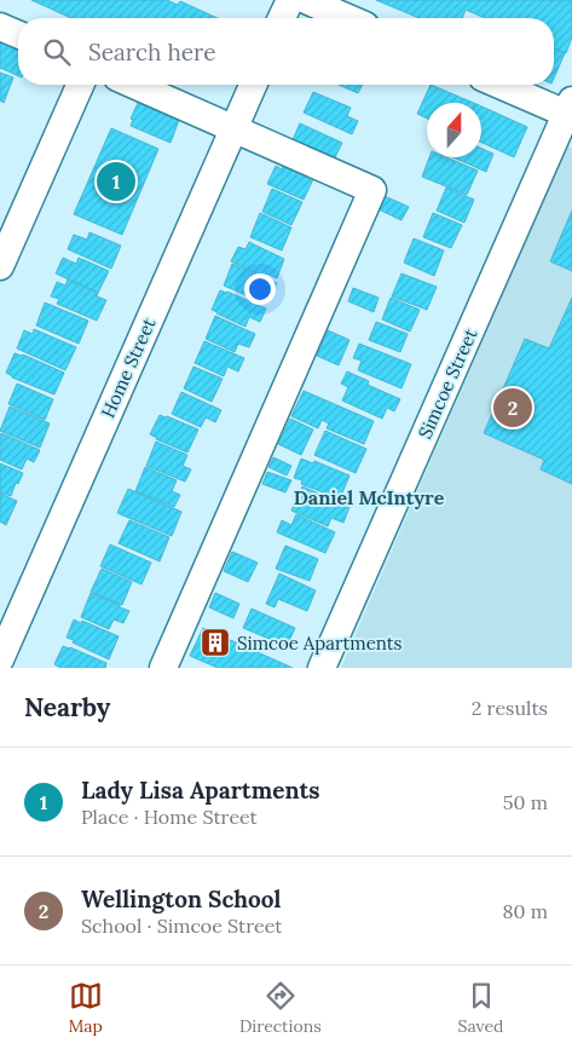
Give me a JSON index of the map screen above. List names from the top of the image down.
{
  "streets": {
    "street": ["Home Street", "Simcoe Street"]
  },
  "districts": ["Daniel McIntyre"],
  "places": {
    "building": ["Simcoe Apartments"]
  },
  "north": "top",
  "page": {
    "search": "Search here",
    "pins": ["1", "2"],
    "heading": ["Nearby", "2 results"],
    "list": [
      {
        "mark": "1",
        "name": "Lady Lisa Apartments",
        "note": "Place · Home Street",
        "value": "50 m"
      },
      {
        "mark": "2",
        "name": "Wellington School",
        "note": "School · Simcoe Street",
        "value": "80 m"
      }
    ],
    "nav": ["Map", "Directions", "Saved"]
  }
}
